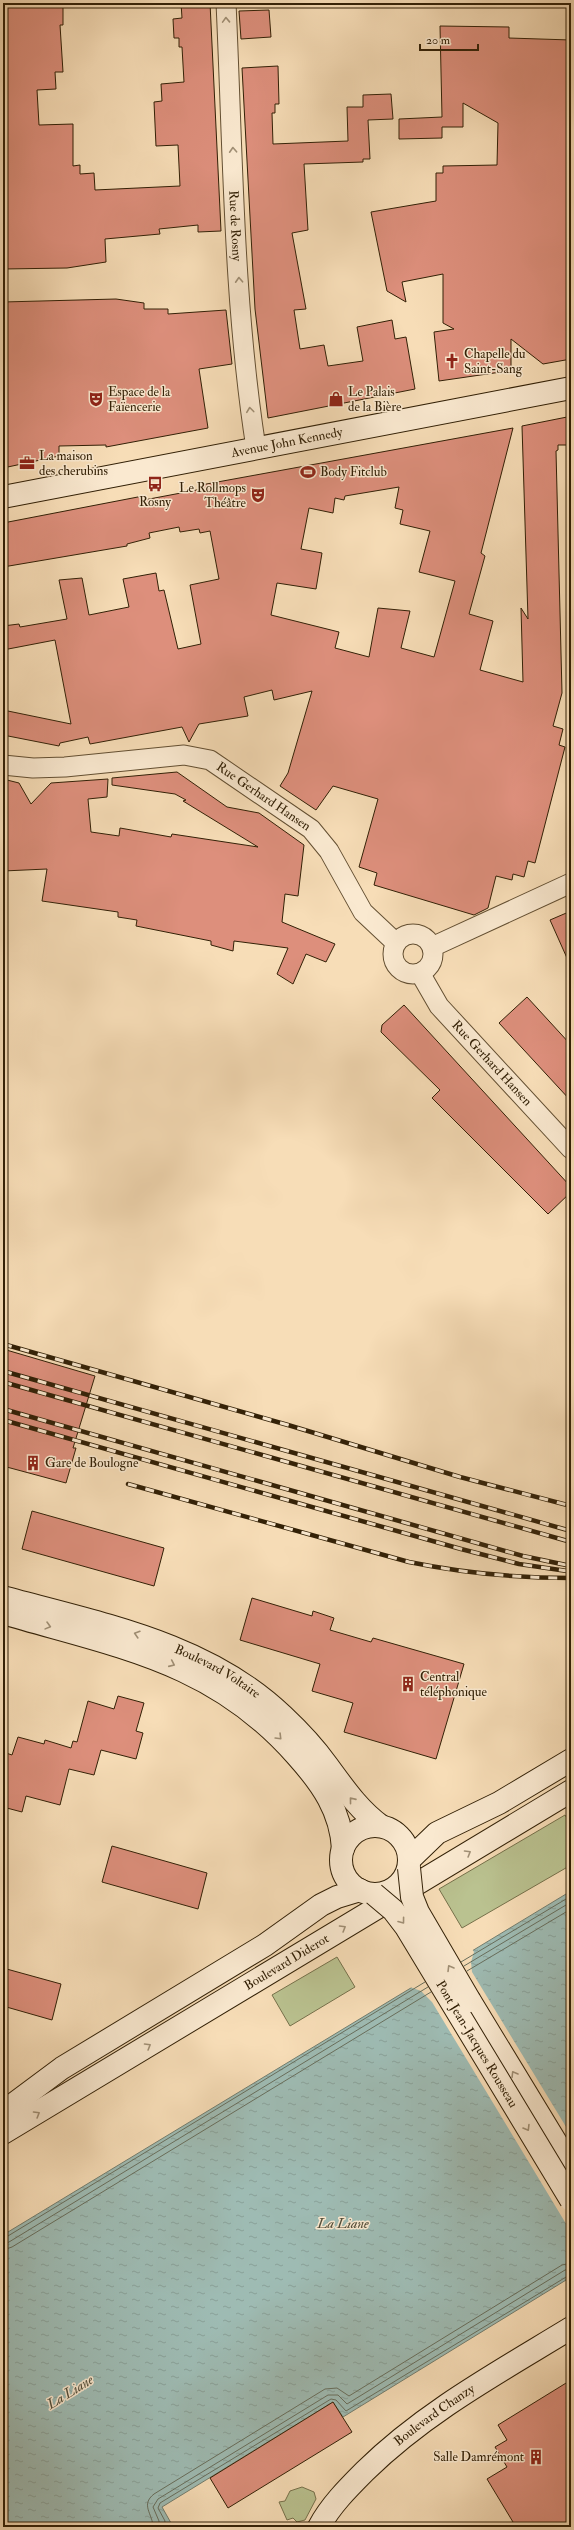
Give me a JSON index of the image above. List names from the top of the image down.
{
  "streets": {
    "street": [
      "Rue de Rosny",
      "Avenue John Kennedy",
      "Rue Gerhard Hansen",
      "Boulevard Voltaire",
      "Boulevard Diderot",
      "Pont Jean-Jacques Rousseau",
      "Boulevard Chanzy"
    ]
  },
  "crossings": [
    ["Rue de Rosny", "Avenue John Kennedy"],
    ["Boulevard Voltaire", "Boulevard Diderot"],
    ["Boulevard Voltaire", "Pont Jean-Jacques Rousseau"],
    ["Boulevard Diderot", "Pont Jean-Jacques Rousseau"]
  ],
  "one_way": ["Rue de Rosny"],
  "water": ["La Liane"],
  "places": {
    "church": ["Chapelle du Saint-Sang"],
    "theatre": ["Espace de la Faïencerie", "Le Rollmops Théâtre"],
    "shop": ["Le Palais de la Bière"],
    "office": ["La maison des cherubins"],
    "sports": ["Body Fitclub"],
    "bus stop": ["Rosny"],
    "building": ["Gare de Boulogne", "Central téléphonique", "Salle Damrémont"]
  },
  "scale_bar": "20 m"
}
